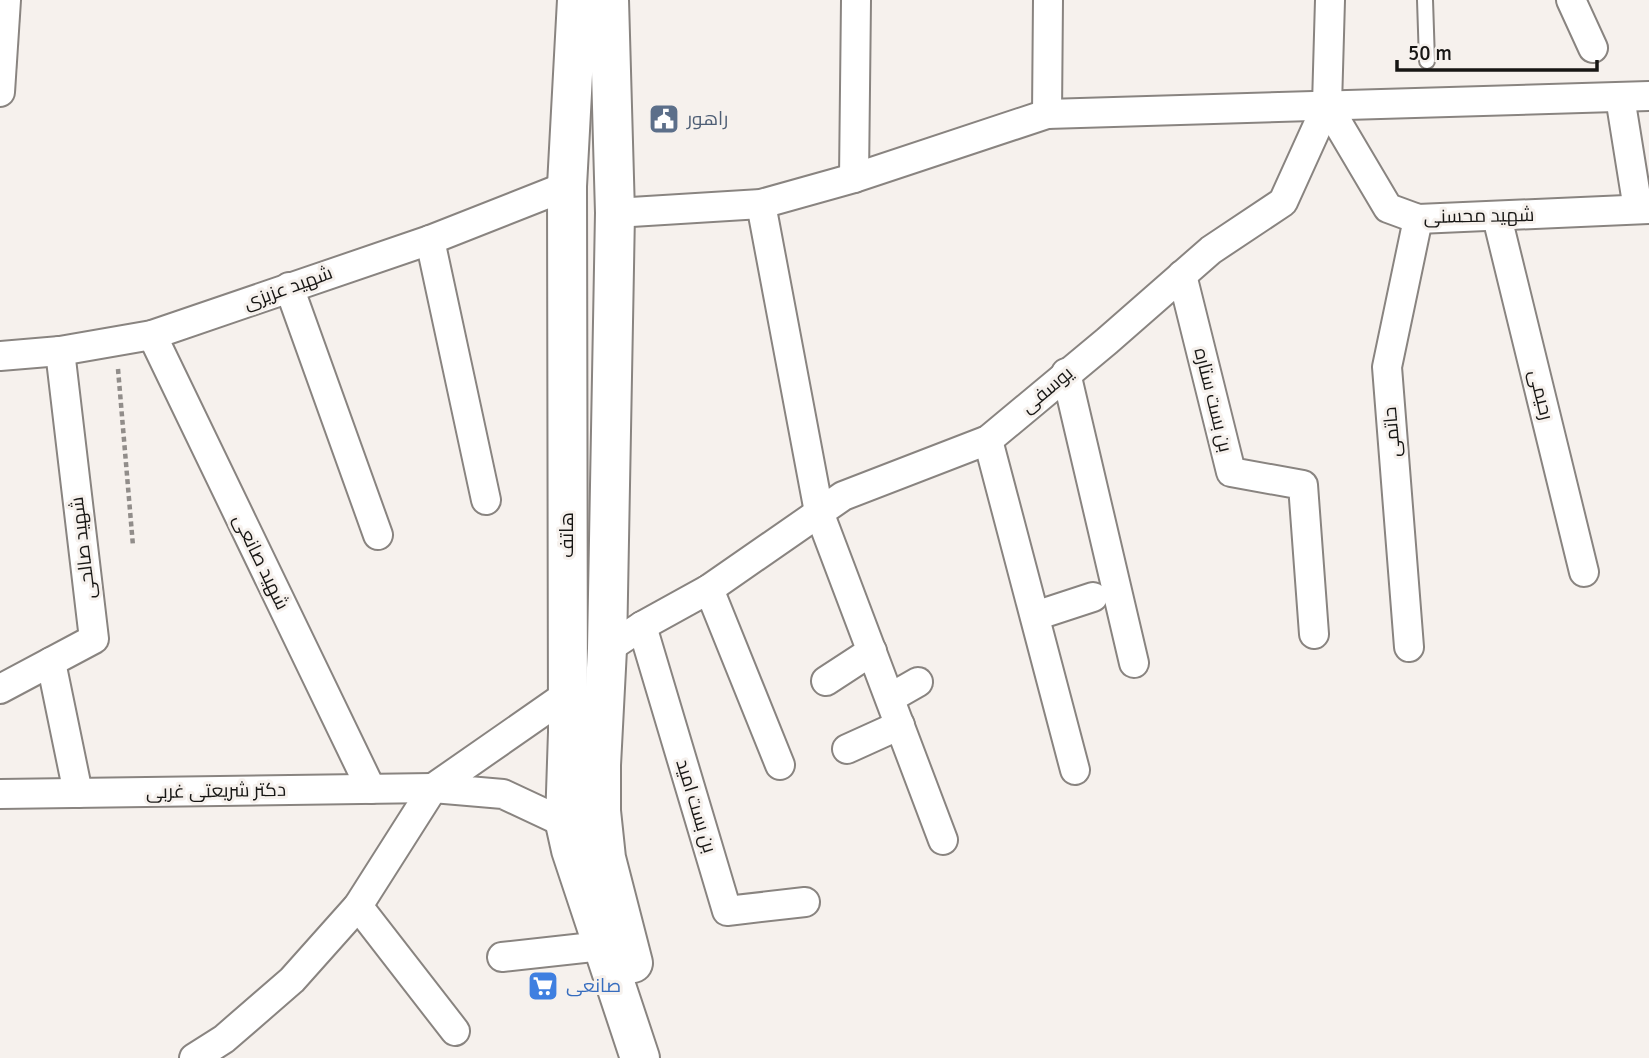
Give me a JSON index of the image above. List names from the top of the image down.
{
  "streets": {
    "main road": ["هاتف"],
    "street": [
      "شهید محسنی",
      "شهید عزیزی",
      "یوسفی",
      "رحیمی",
      "بن بست ستاره",
      "حاتمی",
      "شهید صالحی",
      "شهید صانعی",
      "دکتر شریعتی غربی",
      "بن بست امید"
    ]
  },
  "crossings": [
    ["شهید محسنی", "یوسفی"],
    ["شهید محسنی", "رحیمی"],
    ["شهید محسنی", "حاتمی"],
    ["شهید عزیزی", "هاتف"],
    ["شهید عزیزی", "شهید صالحی"],
    ["شهید عزیزی", "شهید صانعی"],
    ["یوسفی", "بن بست ستاره"],
    ["یوسفی", "بن بست امید"],
    ["هاتف", "دکتر شریعتی غربی"],
    ["شهید صانعی", "دکتر شریعتی غربی"]
  ],
  "places": {
    "public building": ["راهور"],
    "supermarket": ["صانعی"]
  },
  "scale_bar": "50 m"
}
